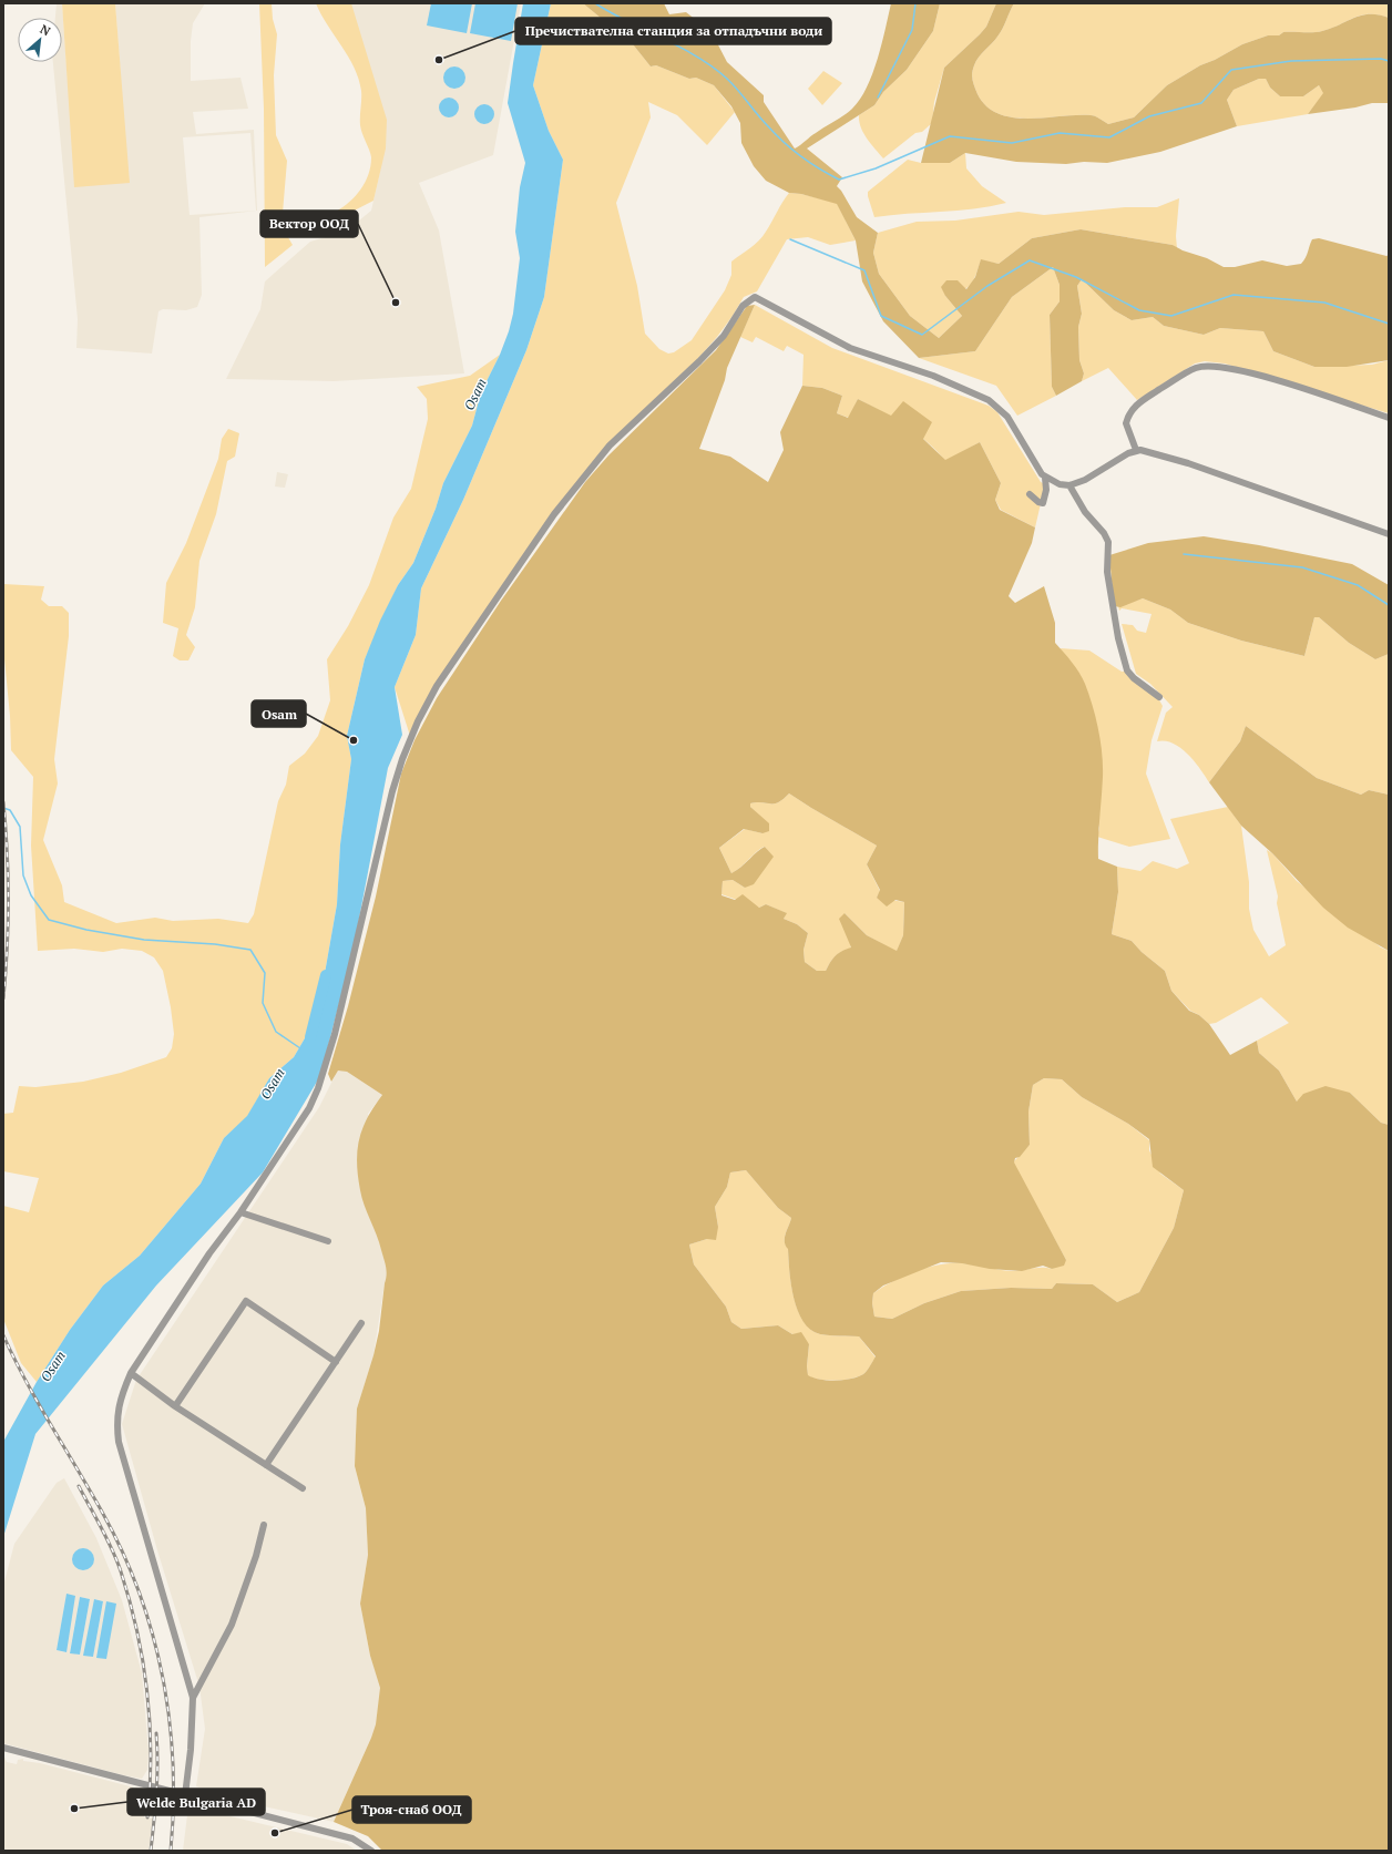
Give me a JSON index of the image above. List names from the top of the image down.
{
  "water": ["Osam"],
  "places": [
    "Пречиствателна станция за отпадъчни води",
    "Вектор ООД",
    "Osam",
    "Welde Bulgaria AD",
    "Троя-снаб ООД"
  ],
  "north": "top right"
}
